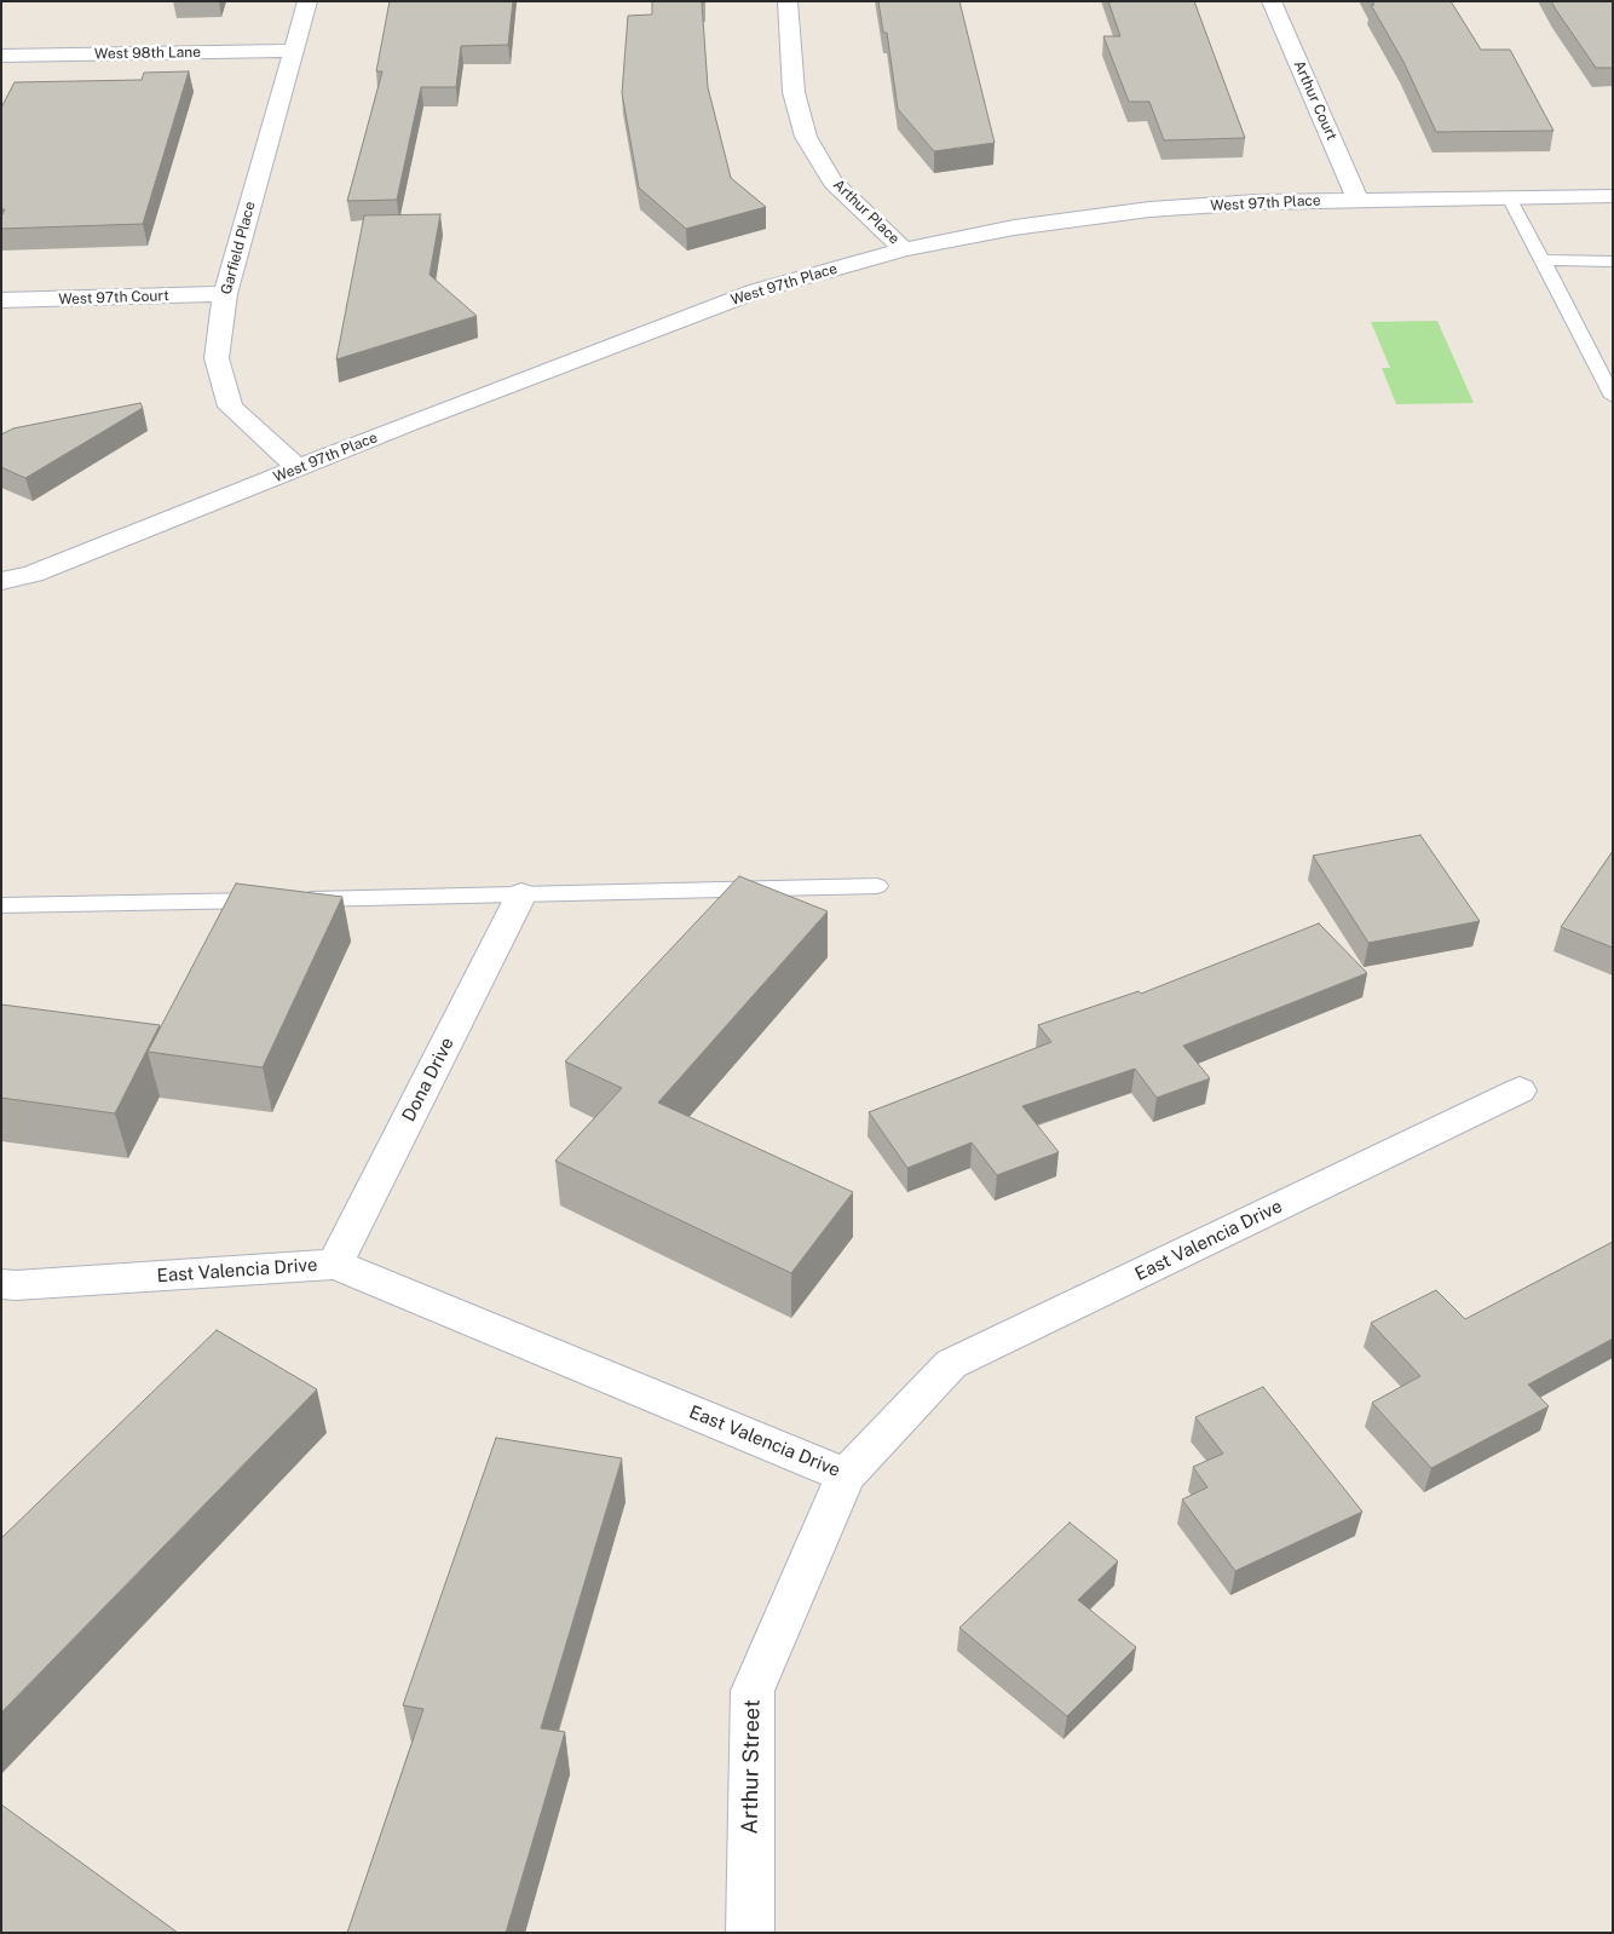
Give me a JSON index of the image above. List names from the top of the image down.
{
  "streets": {
    "street": [
      "West 98th Lane",
      "Arthur Court",
      "West 97th Place",
      "Arthur Place",
      "Garfield Place",
      "West 97th Court",
      "Dona Drive",
      "East Valencia Drive",
      "Arthur Street"
    ]
  },
  "crossings": [
    ["West 98th Lane", "Garfield Place"],
    ["Arthur Court", "West 97th Place"],
    ["West 97th Place", "Arthur Place"],
    ["West 97th Place", "Garfield Place"],
    ["Garfield Place", "West 97th Court"],
    ["Dona Drive", "East Valencia Drive"],
    ["East Valencia Drive", "Arthur Street"]
  ]
}
